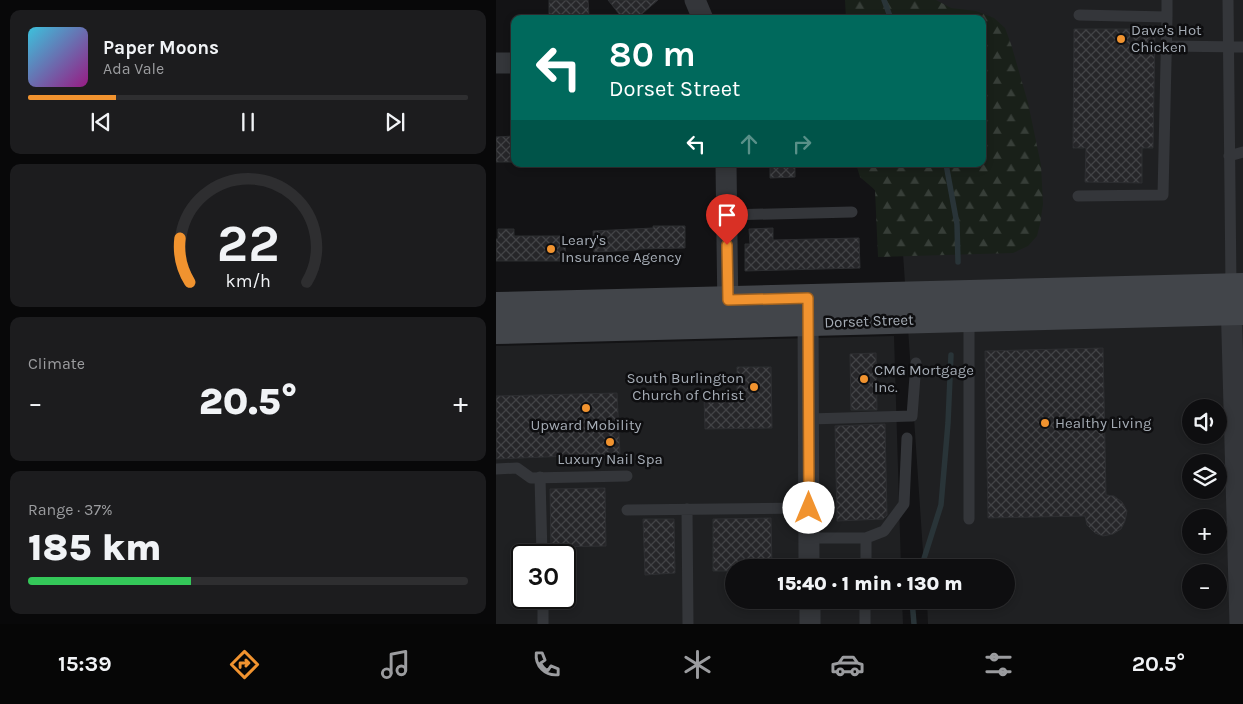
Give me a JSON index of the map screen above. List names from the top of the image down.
{
  "streets": {
    "main road": ["Dorset Street"]
  },
  "places": [
    "Dave's Hot Chicken",
    "Leary's Insurance Agency",
    "CMG Mortgage Inc.",
    "South Burlington Church of Christ",
    "Upward Mobility",
    "Healthy Living",
    "Luxury Nail Spa"
  ],
  "page": {
    "turn": ["80 m", "Dorset Street"],
    "song": ["Paper Moons", "Ada Vale"],
    "tile": [
      "Climate",
      ["Range · 37%", "185 km"]
    ],
    "heat": ["−", "20.5°", "+"],
    "map_buttons": ["+", "−"],
    "limit": "30",
    "trip": "15:40 · 1 min · 130 m",
    "tabs": ["15:39", "20.5°"],
    "gauge": ["22", "km/h"]
  }
}
